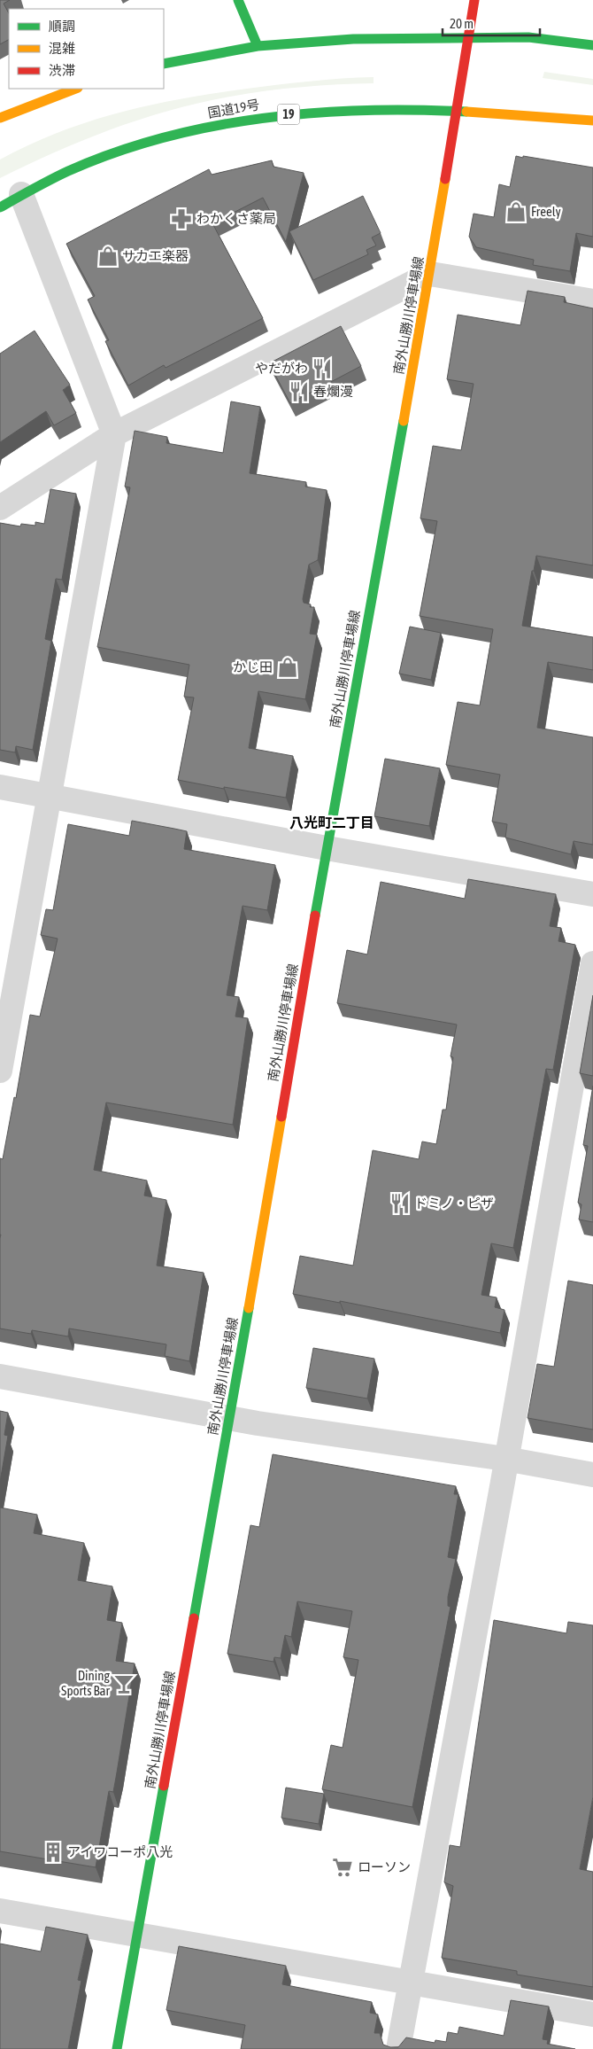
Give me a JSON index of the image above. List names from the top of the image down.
{
  "streets": {
    "main road": ["国道19号", "19", "南外山勝川停車場線"]
  },
  "crossings": [
    ["国道19号", "南外山勝川停車場線"]
  ],
  "districts": ["八光町二丁目"],
  "places": {
    "shop": ["Freely", "サカエ楽器", "かじ田"],
    "pharmacy": ["わかくさ薬局"],
    "restaurant": ["やだがわ", "春爛漫", "ドミノ・ピザ"],
    "bar": ["Dining Sports Bar"],
    "building": ["アイワコーポ八光"],
    "supermarket": ["ローソン"]
  },
  "legend": ["順調", "混雑", "渋滞"],
  "scale_bar": "20 m"
}
